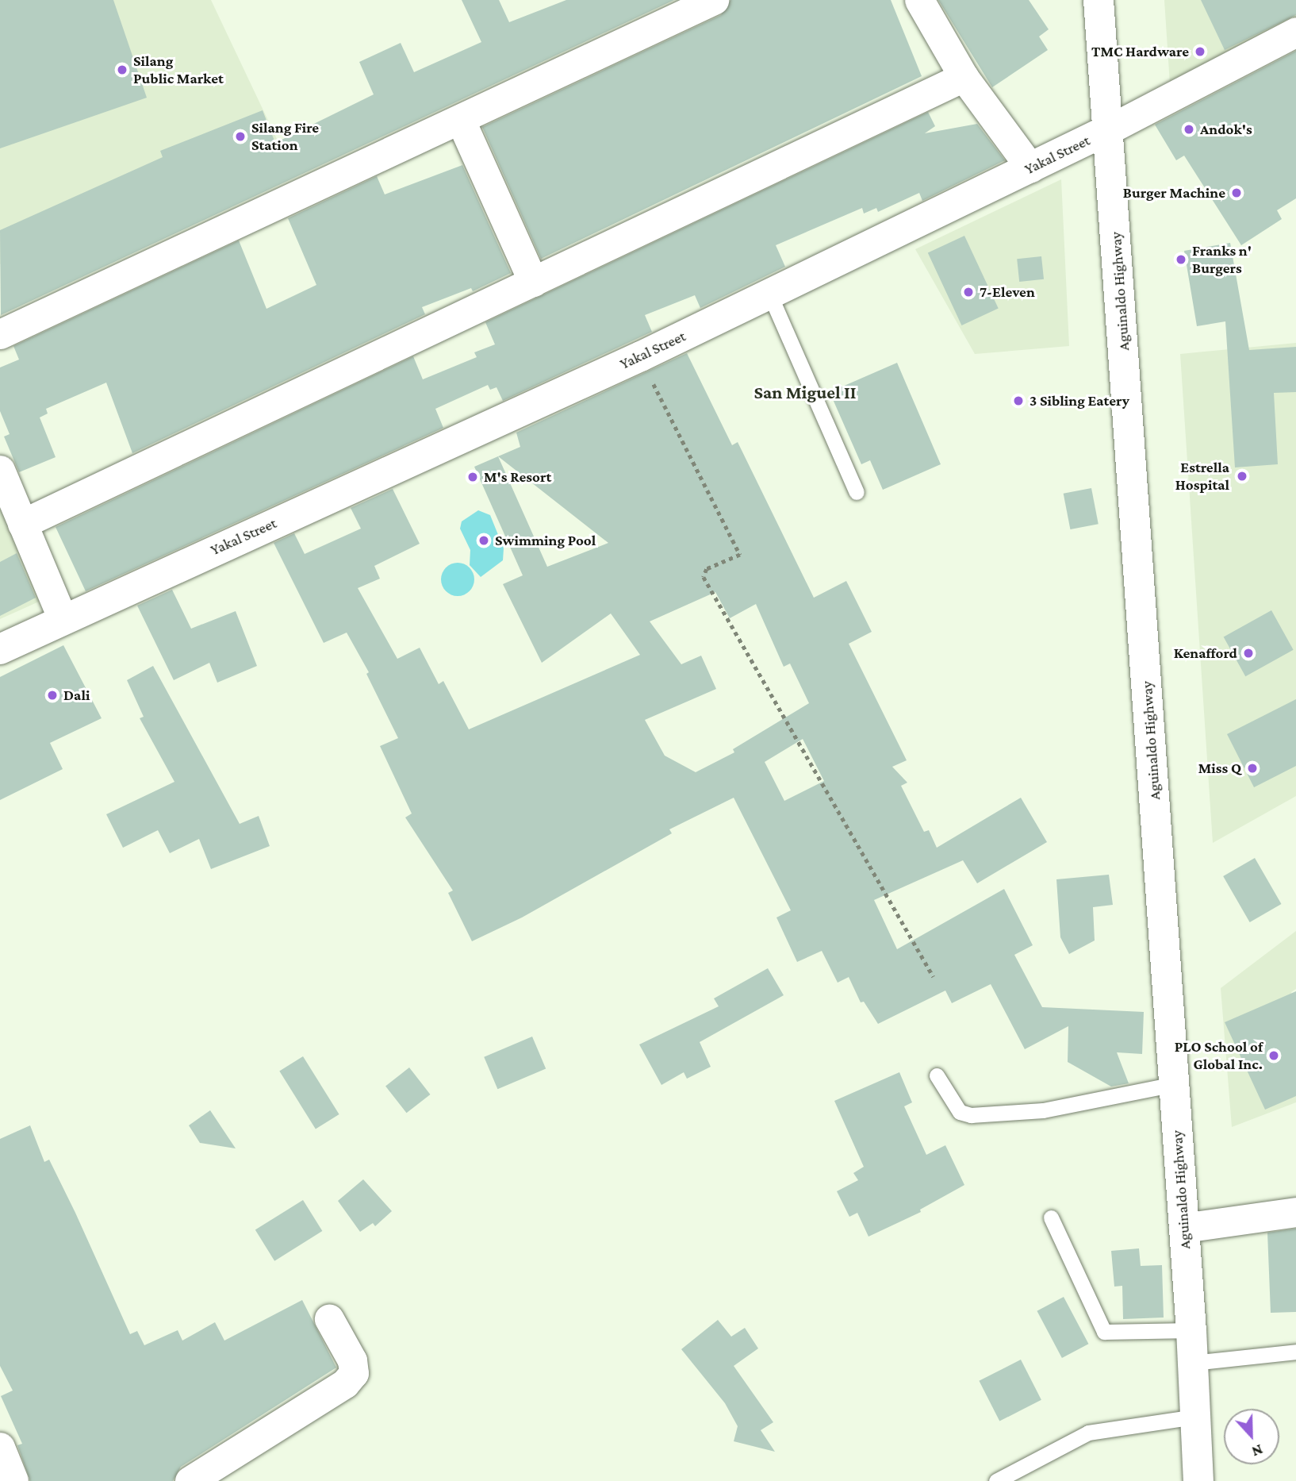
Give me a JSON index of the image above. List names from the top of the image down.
{
  "streets": {
    "main road": ["Yakal Street", "Aguinaldo Highway"]
  },
  "crossings": [
    ["Yakal Street", "Aguinaldo Highway"]
  ],
  "districts": ["San Miguel II"],
  "places": [
    "TMC Hardware",
    "Silang Public Market",
    "Andok's",
    "Silang Fire Station",
    "Burger Machine",
    "Franks n' Burgers",
    "7-Eleven",
    "3 Sibling Eatery",
    "Estrella Hospital",
    "M's Resort",
    "Swimming Pool",
    "Kenafford",
    "Dali",
    "Miss Q",
    "PLO School of Global Inc."
  ],
  "north": "bottom"
}
